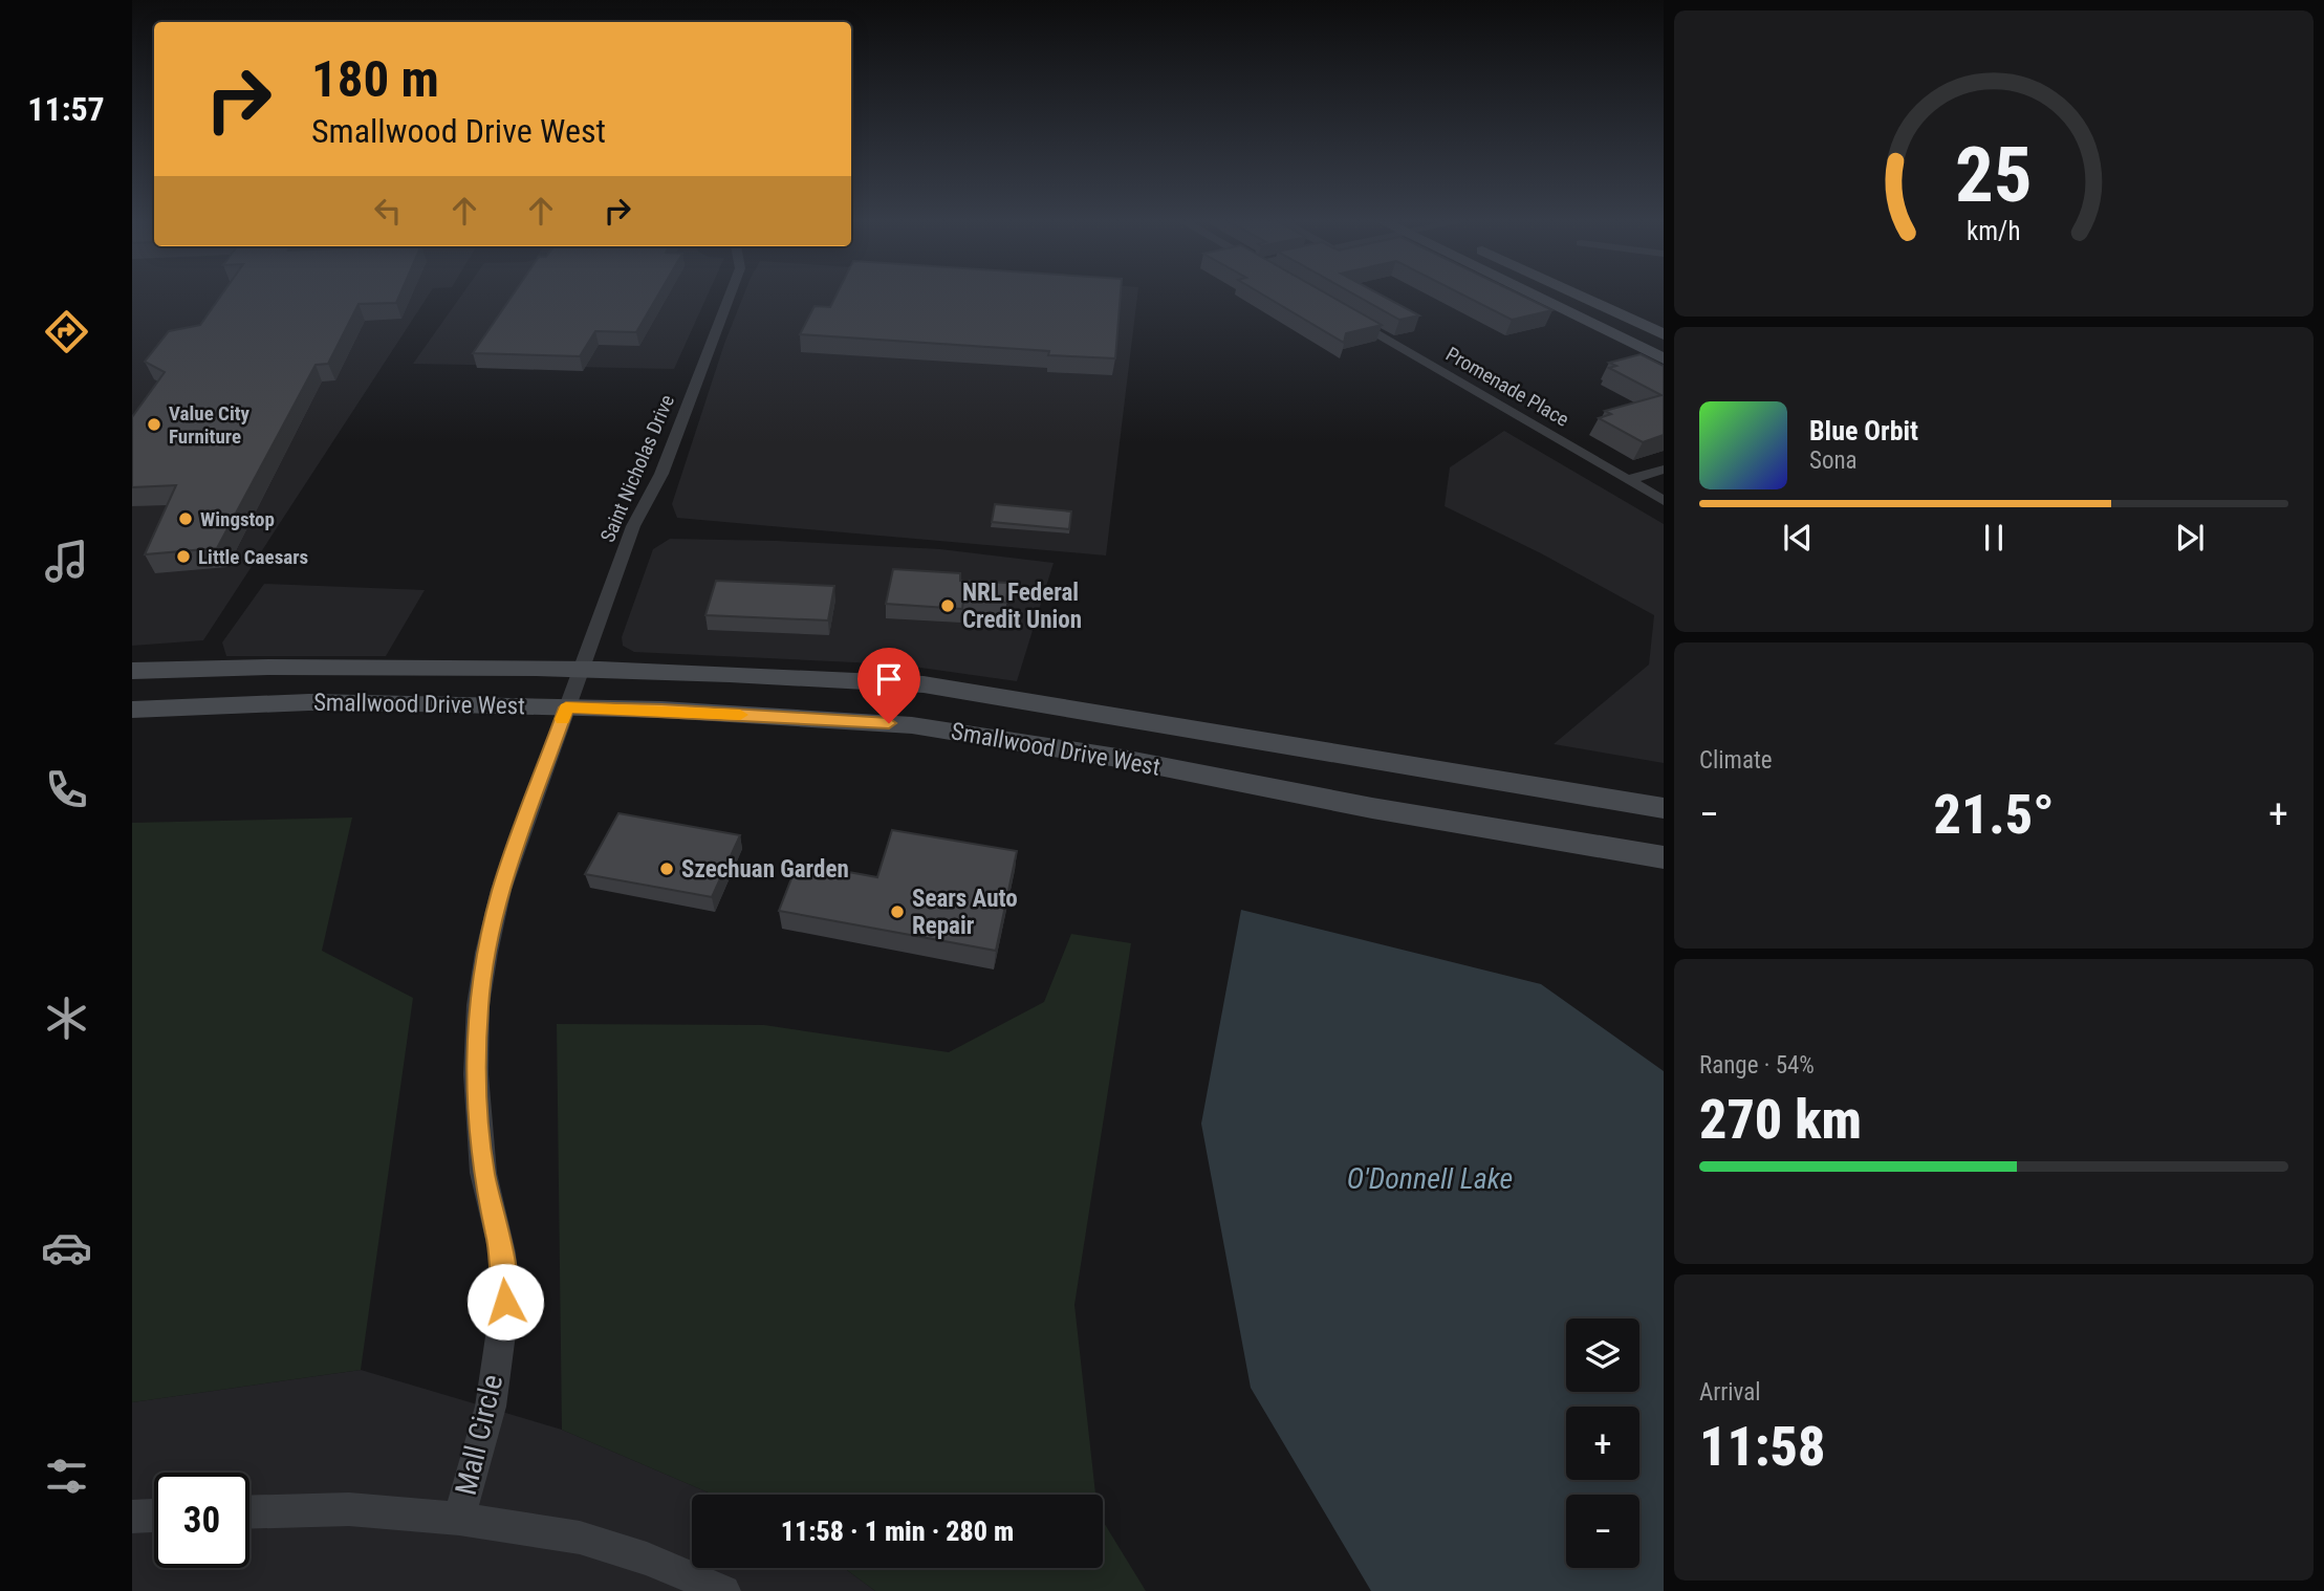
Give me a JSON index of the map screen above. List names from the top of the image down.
{
  "streets": {
    "main road": ["Smallwood Drive West"],
    "street": ["Promenade Place", "Saint Nicholas Drive", "Mall Circle"]
  },
  "crossings": [
    ["Saint Nicholas Drive", "Smallwood Drive West"],
    ["Saint Nicholas Drive", "Mall Circle"],
    ["Smallwood Drive West", "Mall Circle"]
  ],
  "water": ["O'Donnell Lake"],
  "places": [
    "Value City Furniture",
    "Wingstop",
    "Little Caesars",
    "NRL Federal Credit Union",
    "Szechuan Garden",
    "Sears Auto Repair"
  ],
  "page": {
    "tabs": "11:57",
    "turn": ["180 m", "Smallwood Drive West"],
    "song": ["Blue Orbit", "Sona"],
    "tile": [
      "Climate",
      ["Range · 54%", "270 km"],
      ["Arrival", "11:58"]
    ],
    "heat": ["−", "21.5°", "+"],
    "map_buttons": ["+", "−"],
    "limit": "30",
    "trip": "11:58 · 1 min · 280 m",
    "gauge": ["25", "km/h"]
  }
}
